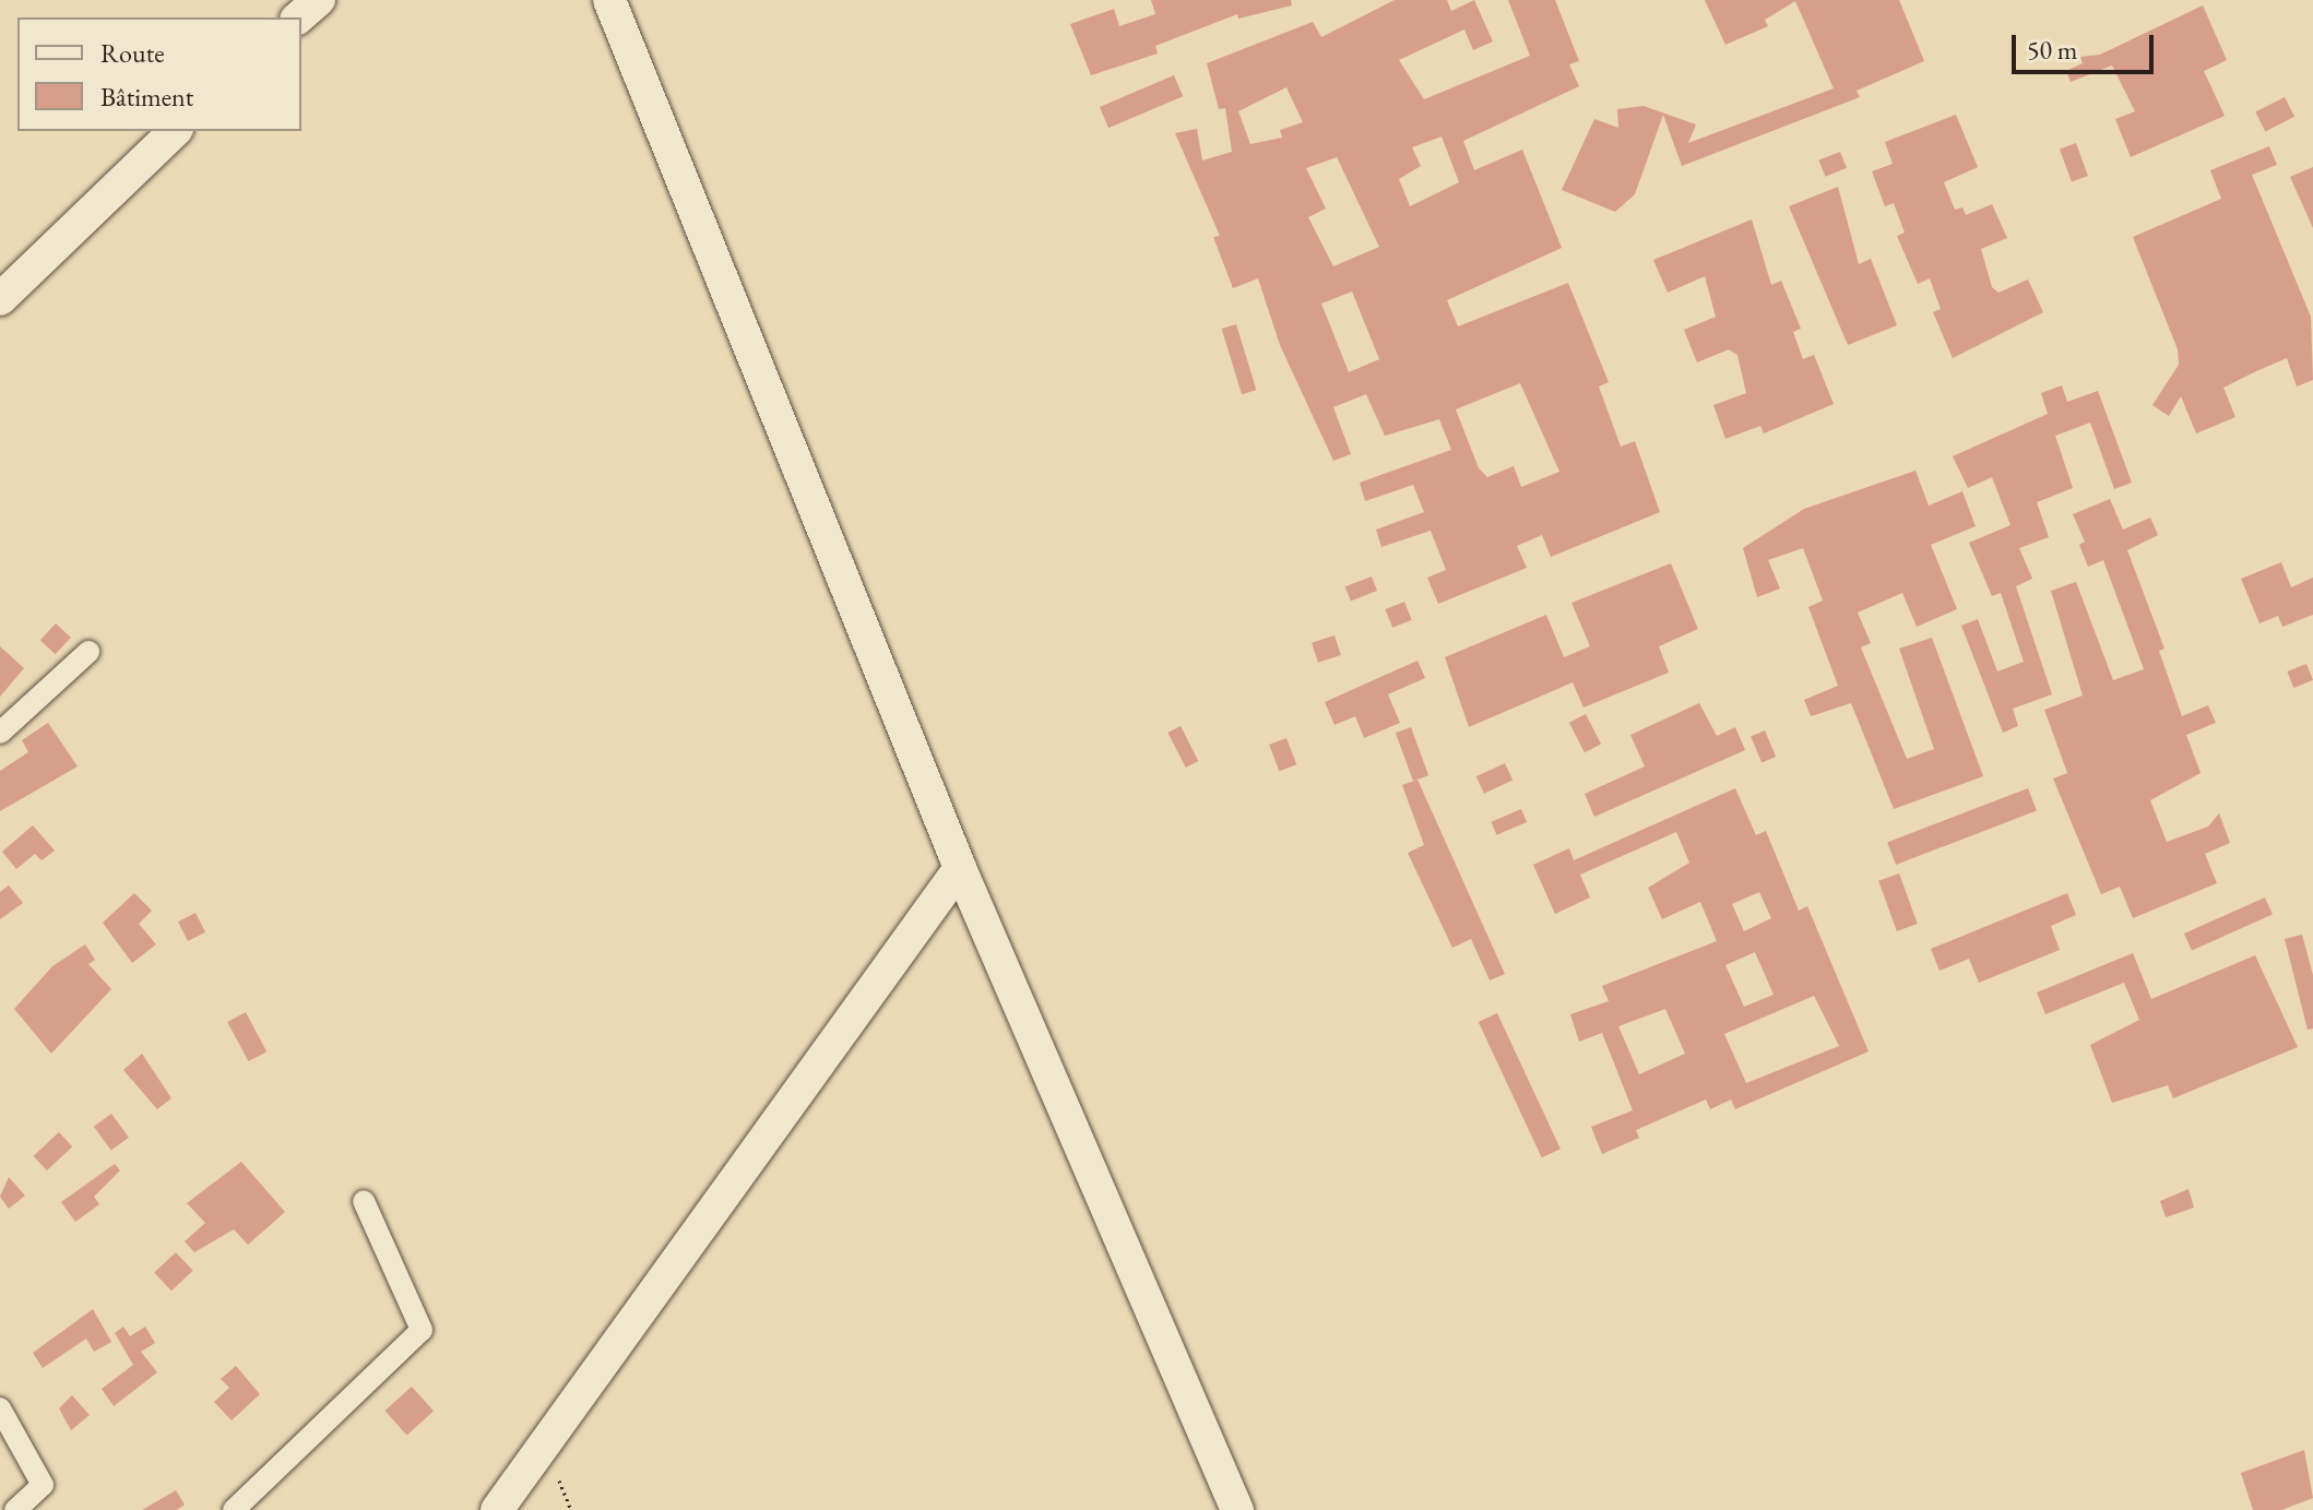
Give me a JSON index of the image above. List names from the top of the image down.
{
  "legend": ["Route", "Bâtiment"],
  "scale_bar": "50 m"
}
